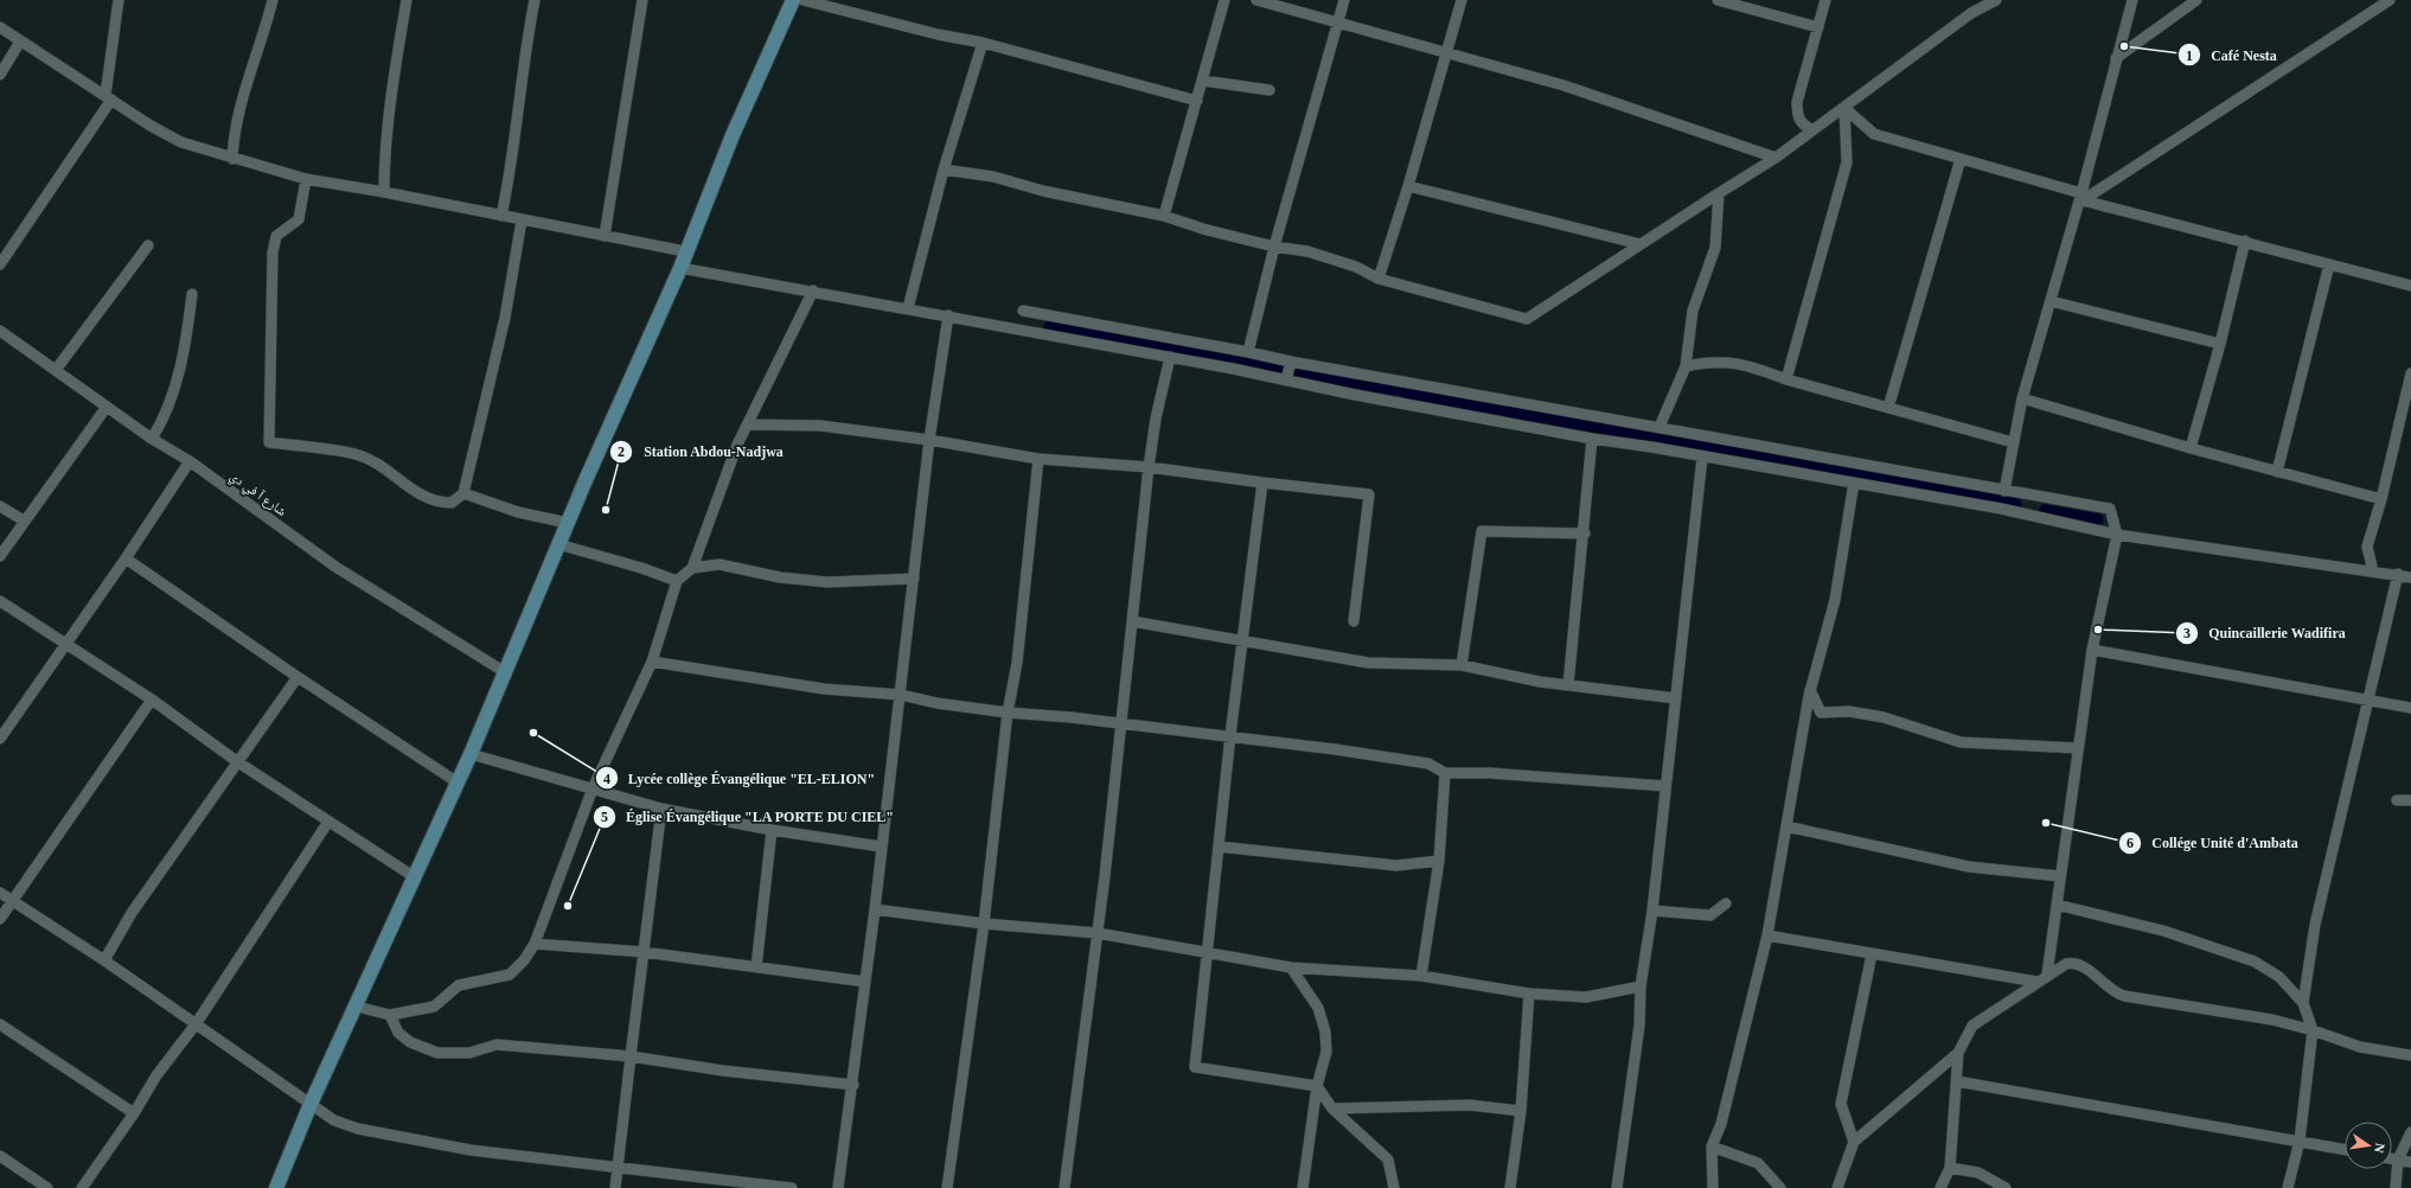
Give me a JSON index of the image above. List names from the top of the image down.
{
  "streets": {
    "street": ["شارع آ في دي"]
  },
  "places": [
    "Café Nesta",
    "Station Abdou-Nadjwa",
    "Quincaillerie Wadifira",
    "Lycée collège Évangélique \"EL-ELION\"",
    "Collége Unité d'Ambata",
    "Église Évangélique \"LA PORTE DU CIEL\""
  ],
  "north": "right"
}
